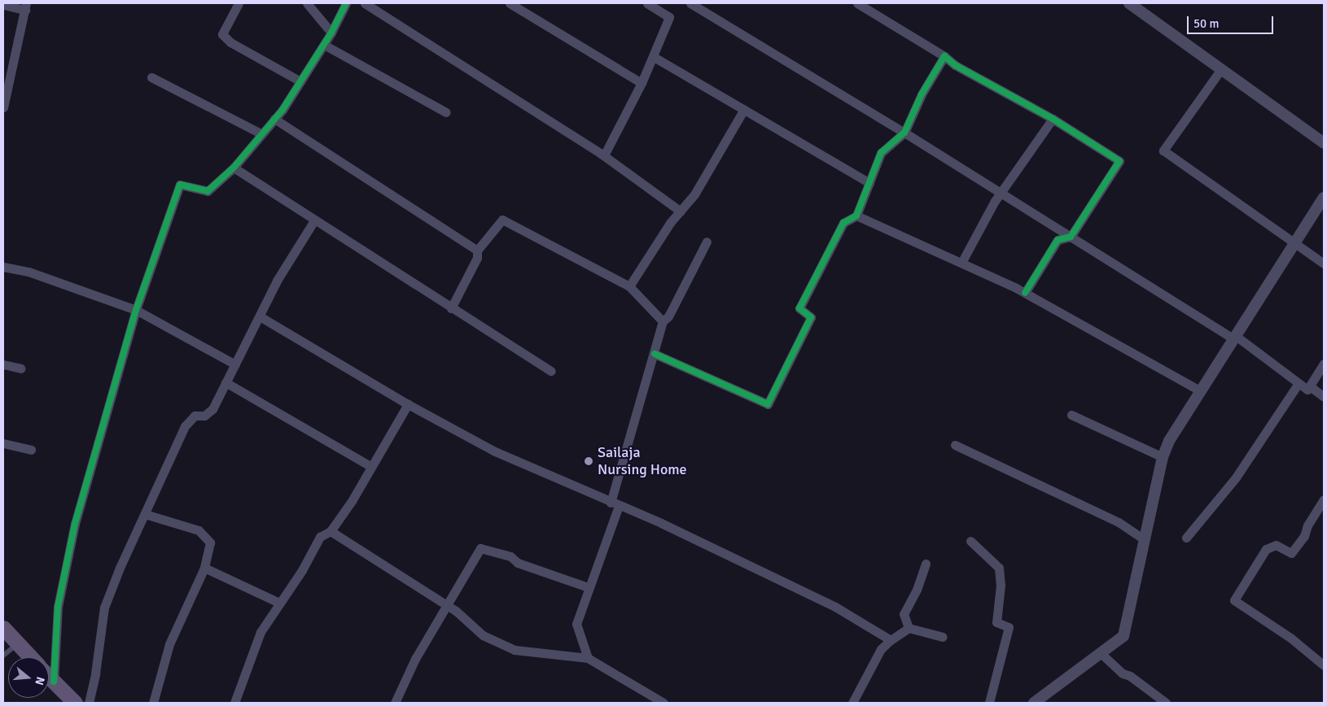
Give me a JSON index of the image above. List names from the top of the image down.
{
  "places": ["Sailaja Nursing Home"],
  "scale_bar": "50 m",
  "north": "right"
}
